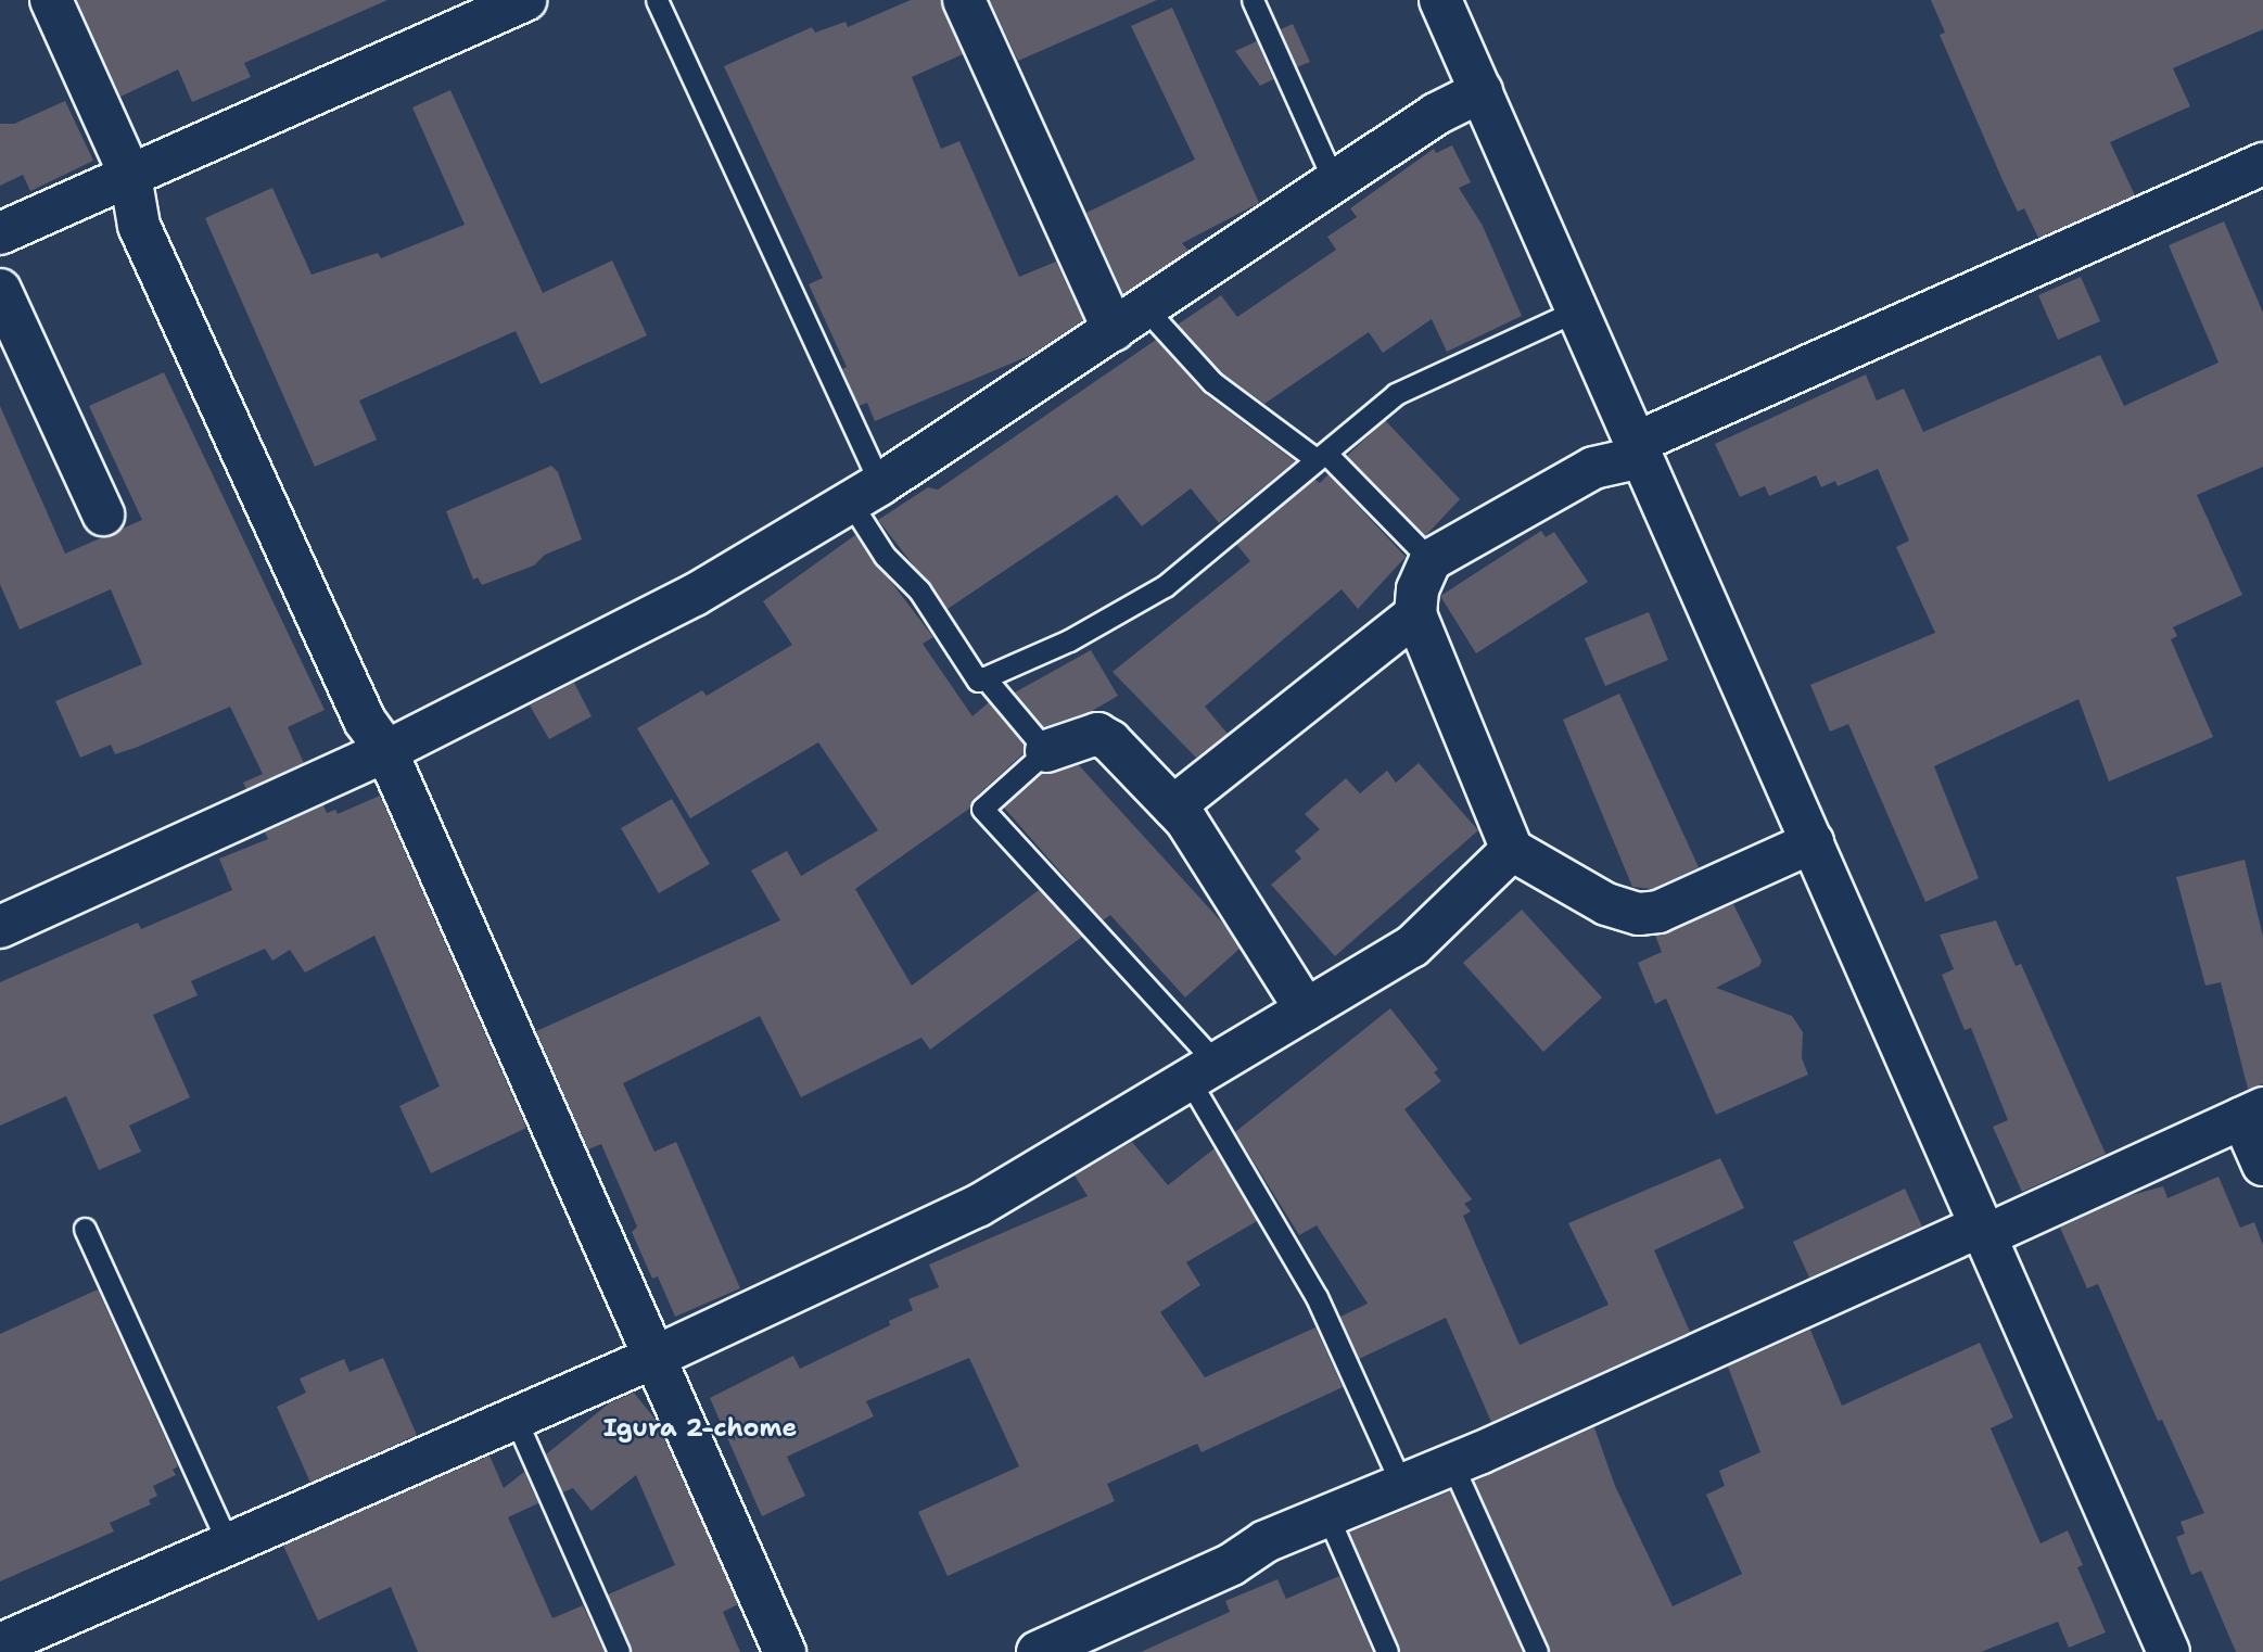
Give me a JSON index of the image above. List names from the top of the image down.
{
  "districts": ["Igura 2-chome"]
}
